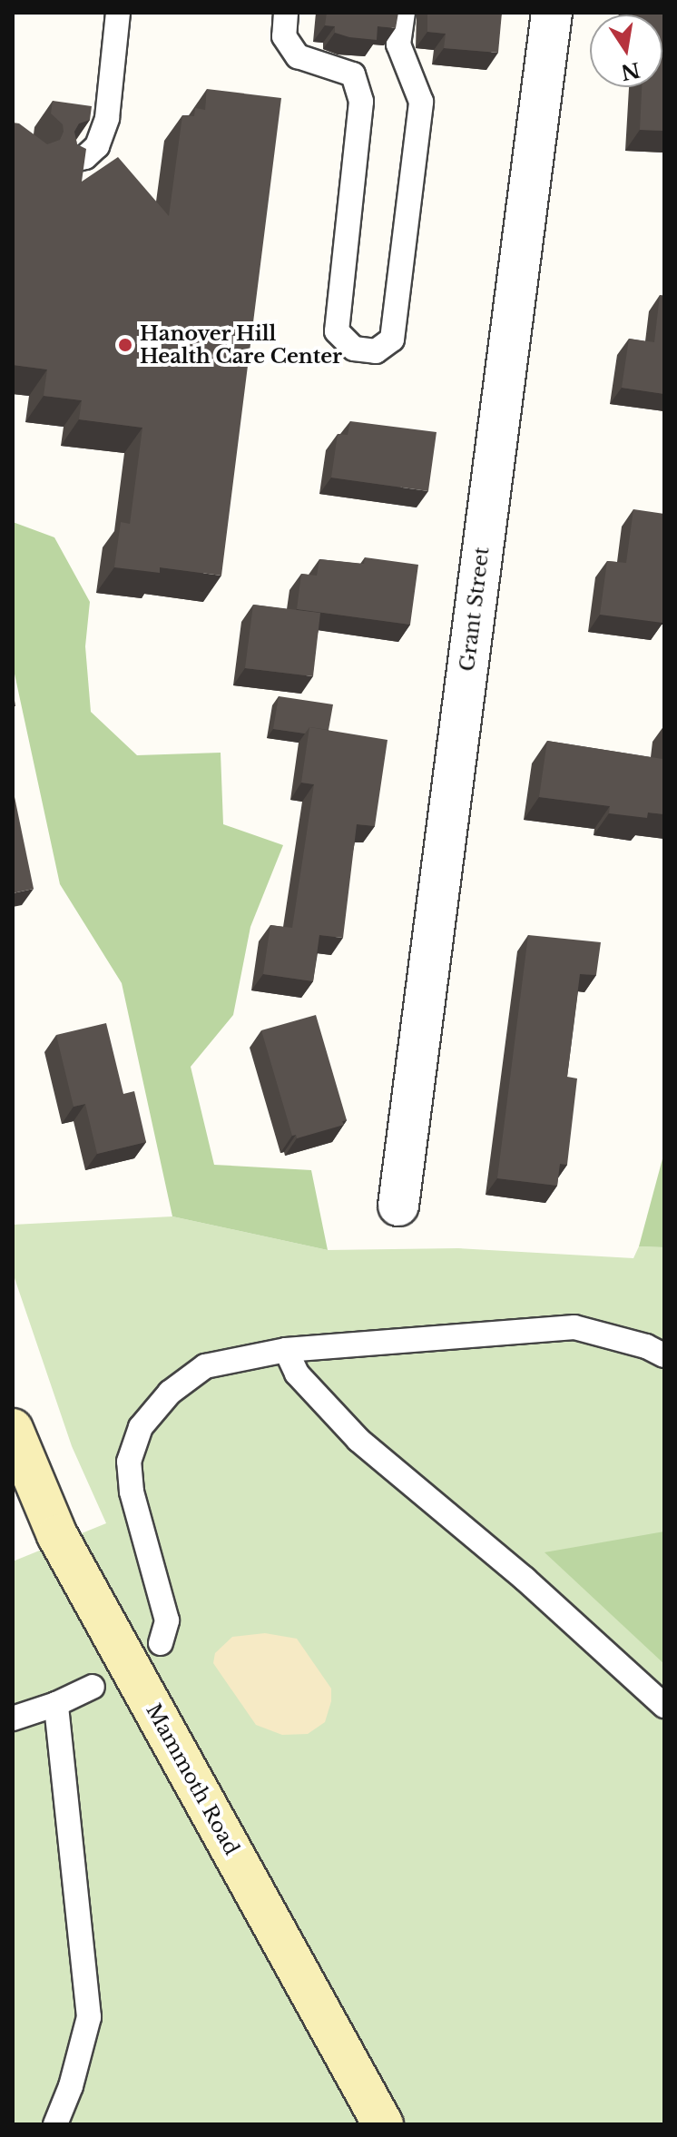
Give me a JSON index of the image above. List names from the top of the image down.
{
  "streets": {
    "main road": ["Mammoth Road"],
    "street": ["Grant Street"]
  },
  "places": ["Hanover Hill Health Care Center"],
  "north": "bottom"
}
